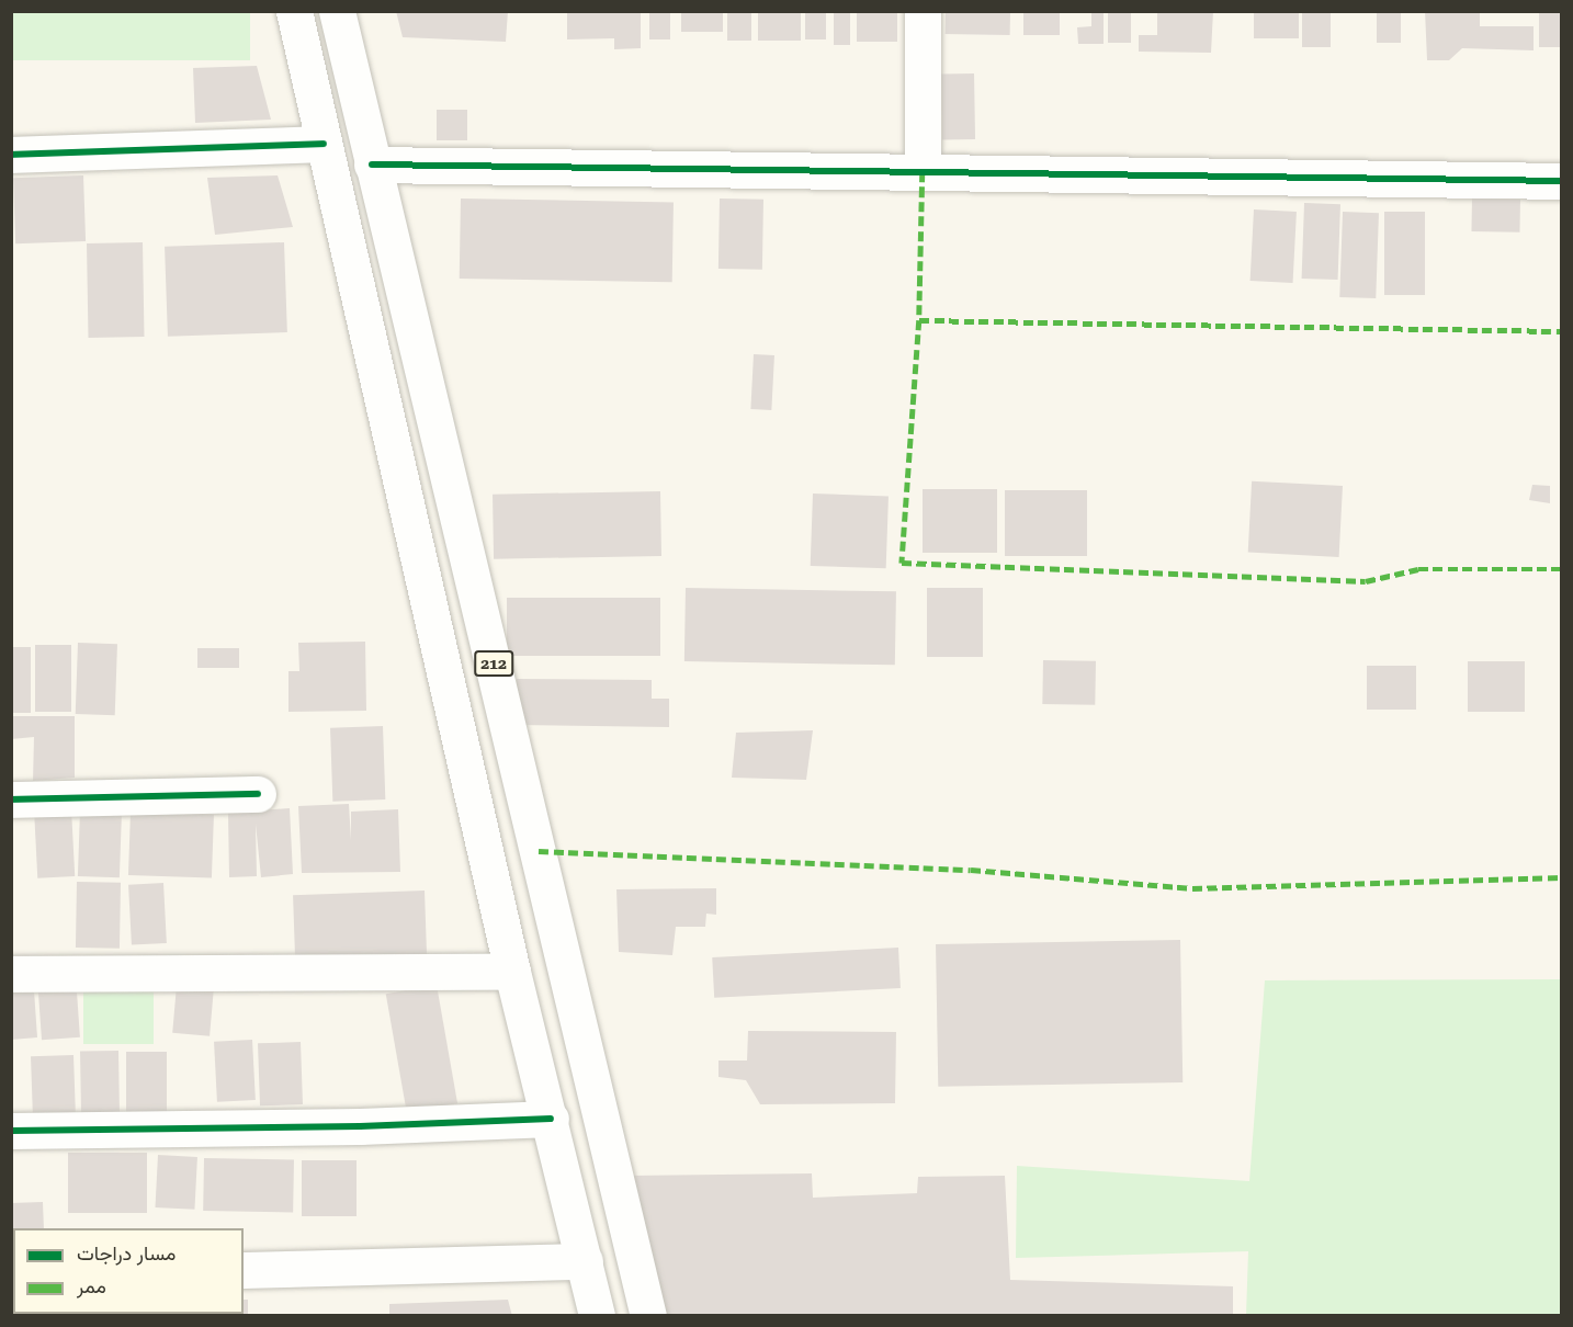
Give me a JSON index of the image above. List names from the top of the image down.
{
  "streets": {
    "street": ["212"]
  },
  "legend": ["مسار دراجات", "ممر"]
}
